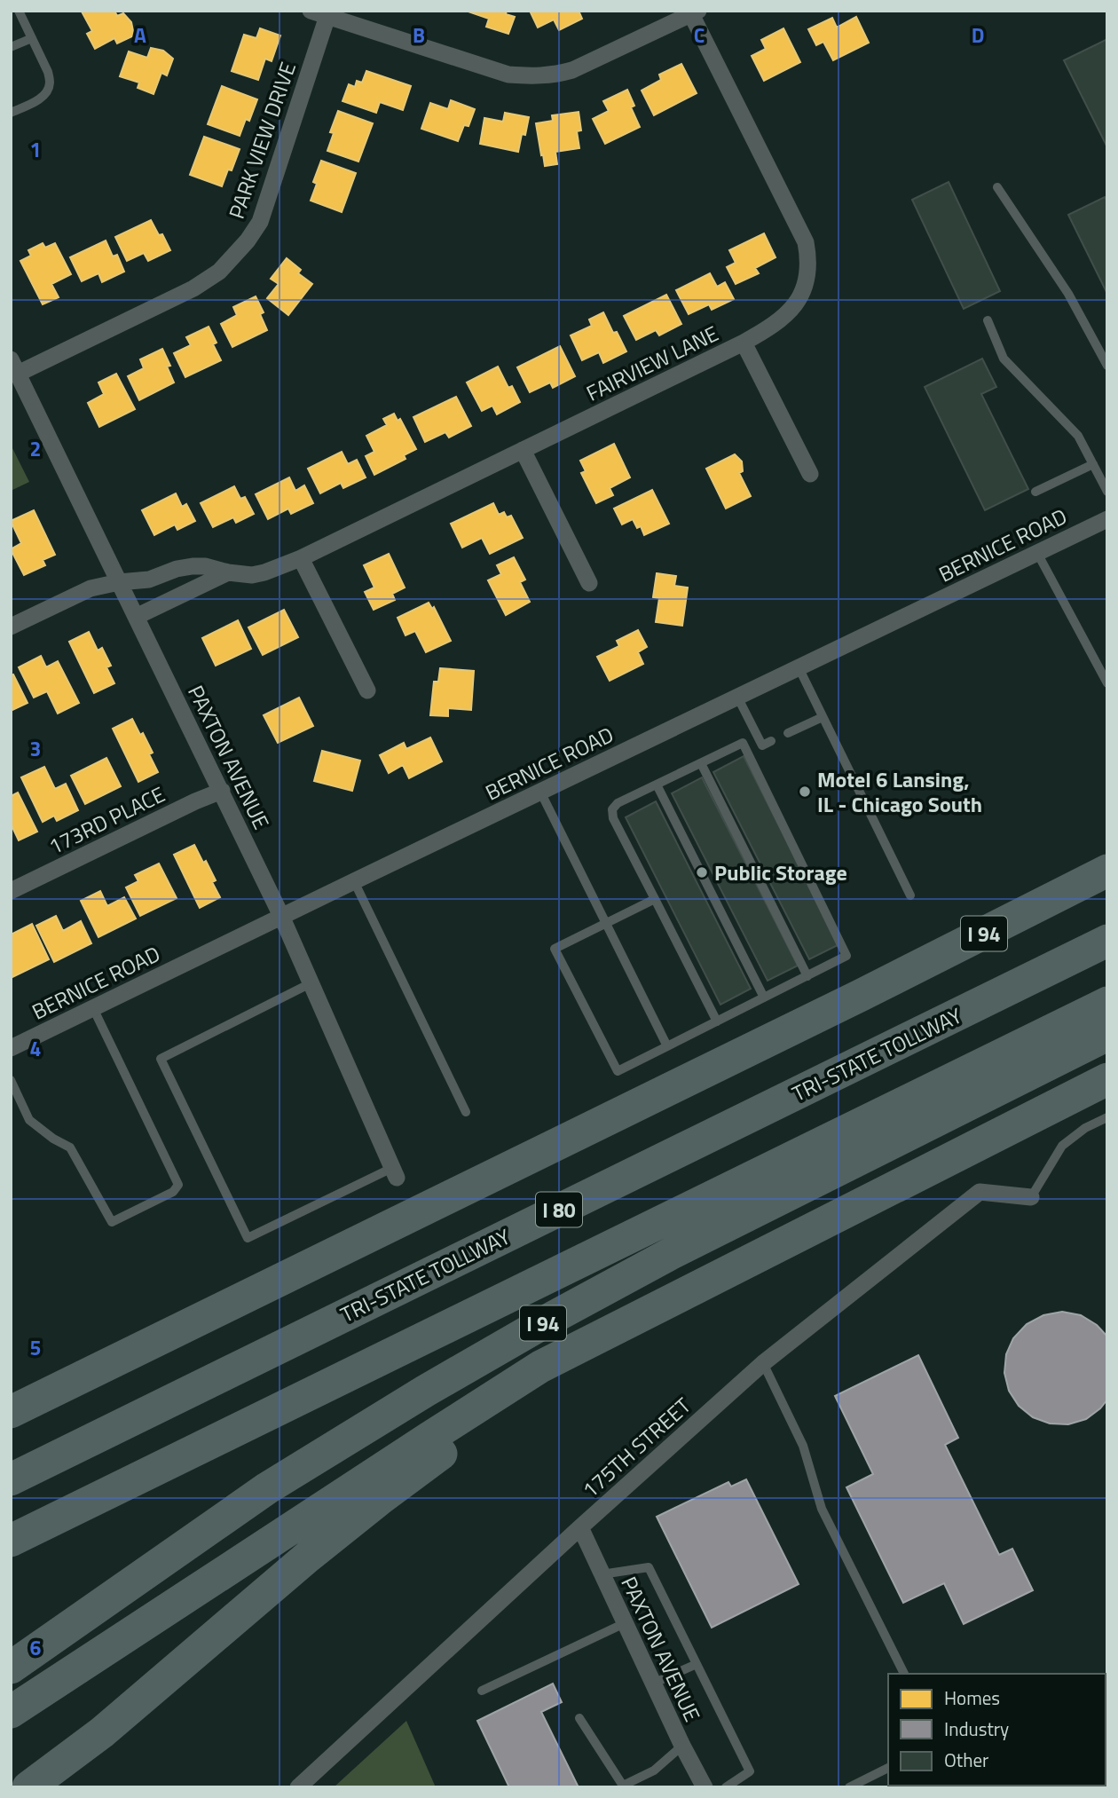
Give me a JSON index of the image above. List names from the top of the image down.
{
  "streets": {
    "highway": ["I 94", "TRI-STATE TOLLWAY", "I 80"],
    "street": [
      "PARK VIEW DRIVE",
      "FAIRVIEW LANE",
      "BERNICE ROAD",
      "PAXTON AVENUE",
      "173RD PLACE",
      "175TH STREET"
    ]
  },
  "crossings": [
    ["PARK VIEW DRIVE", "PAXTON AVENUE"],
    ["FAIRVIEW LANE", "PAXTON AVENUE"],
    ["BERNICE ROAD", "PAXTON AVENUE"],
    ["PAXTON AVENUE", "173RD PLACE"],
    ["PAXTON AVENUE", "175TH STREET"]
  ],
  "places": ["Motel 6 Lansing, IL - Chicago South", "Public Storage"],
  "legend": ["Homes", "Industry", "Other"],
  "grid": {
    "columns": [
      "A",
      "B",
      "C",
      "D"
    ],
    "rows": [
      "1",
      "2",
      "3",
      "4",
      "5",
      "6"
    ]
  }
}
